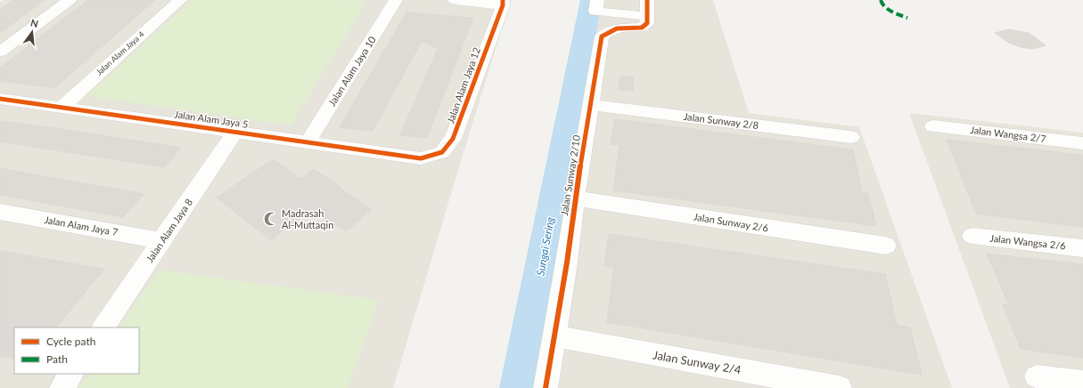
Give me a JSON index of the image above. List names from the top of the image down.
{
  "streets": {
    "street": [
      "Jalan Alam Jaya 4",
      "Jalan Alam Jaya 10",
      "Jalan Alam Jaya 12",
      "Jalan Alam Jaya 5",
      "Jalan Sunway 2/8",
      "Jalan Wangsa 2/7",
      "Jalan Sunway 2/10",
      "Jalan Sunway 2/6",
      "Jalan Alam Jaya 7",
      "Jalan Alam Jaya 8",
      "Jalan Wangsa 2/6",
      "Jalan Sunway 2/4"
    ]
  },
  "crossings": [
    ["Jalan Alam Jaya 4", "Jalan Alam Jaya 5"],
    ["Jalan Alam Jaya 10", "Jalan Alam Jaya 5"],
    ["Jalan Alam Jaya 12", "Jalan Alam Jaya 5"],
    ["Jalan Alam Jaya 5", "Jalan Alam Jaya 8"],
    ["Jalan Sunway 2/8", "Jalan Sunway 2/10"],
    ["Jalan Sunway 2/10", "Jalan Sunway 2/6"],
    ["Jalan Sunway 2/10", "Jalan Sunway 2/4"],
    ["Jalan Alam Jaya 7", "Jalan Alam Jaya 8"]
  ],
  "water": ["Sungai Sering"],
  "places": {
    "mosque": ["Madrasah Al-Muttaqin"]
  },
  "legend": ["Cycle path", "Path"],
  "north": "top"
}
